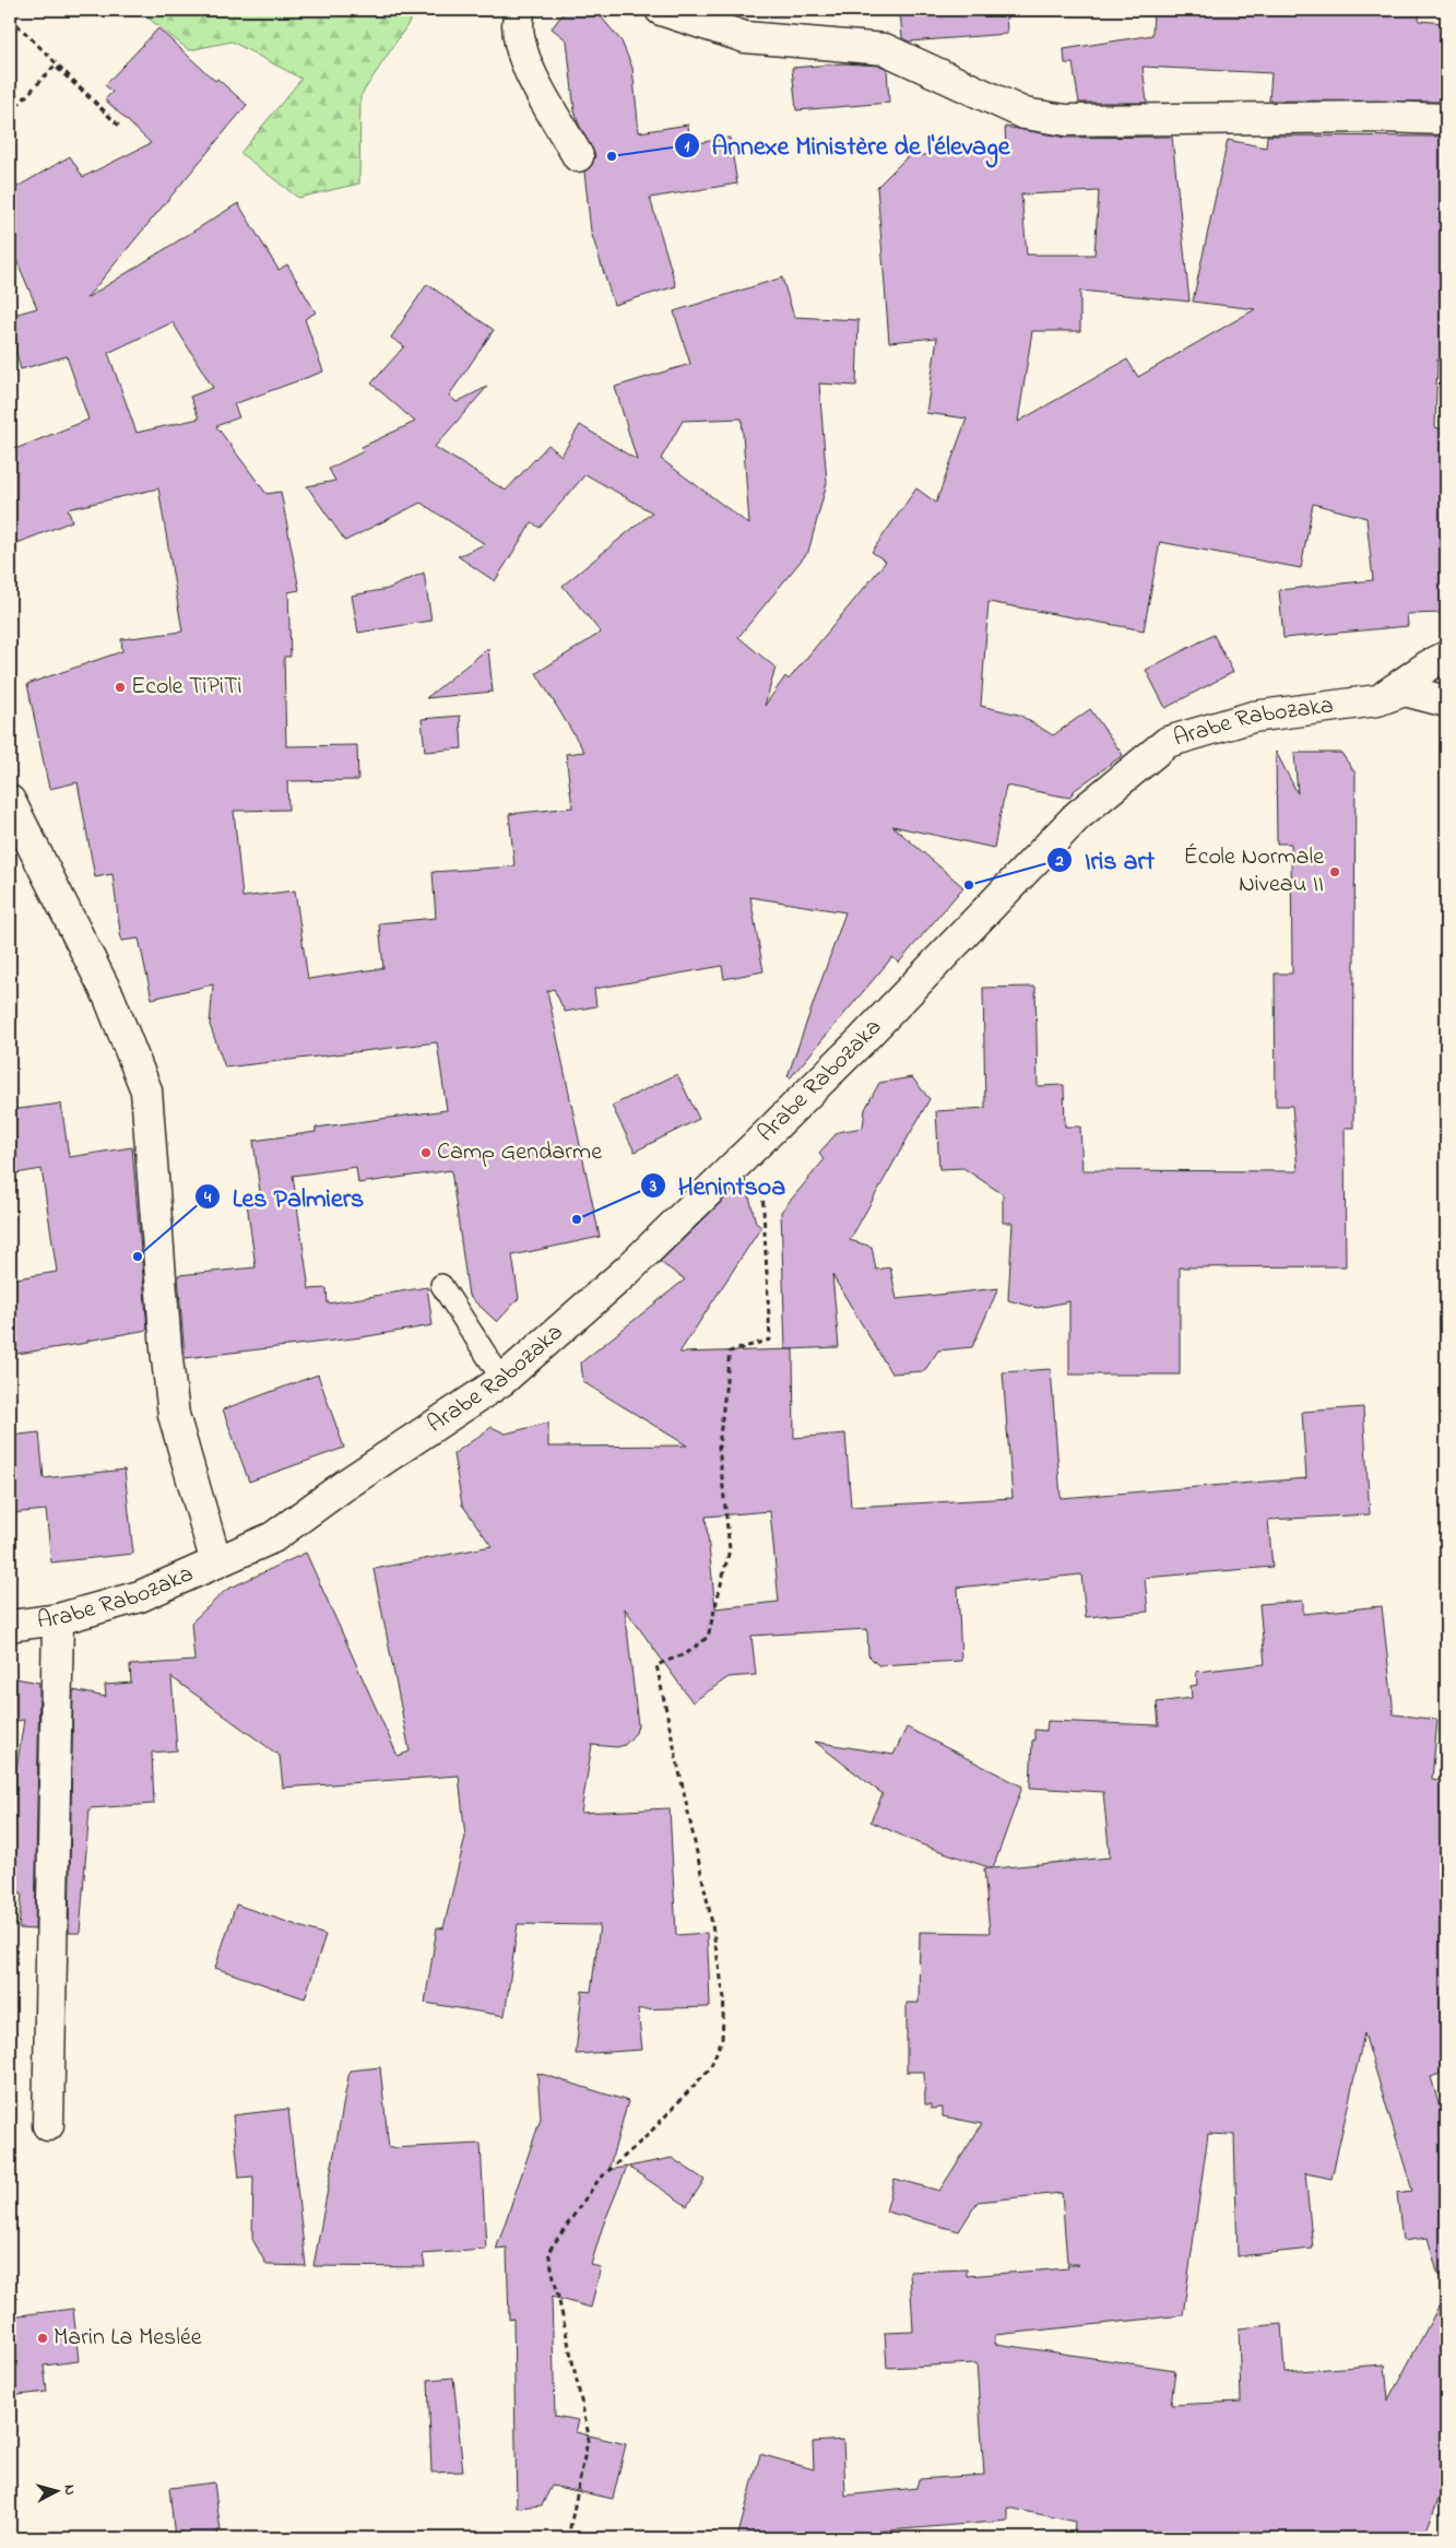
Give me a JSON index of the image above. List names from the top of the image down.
{
  "streets": {
    "street": ["Arabe Rabozaka"]
  },
  "places": [
    "Annexe Ministère de l'élevage",
    "Ecole TiPiTi",
    "École Normale Niveau II",
    "Iris art",
    "Camp Gendarme",
    "Henintsoa",
    "Les Palmiers",
    "Marin La Meslée"
  ],
  "north": "right"
}
